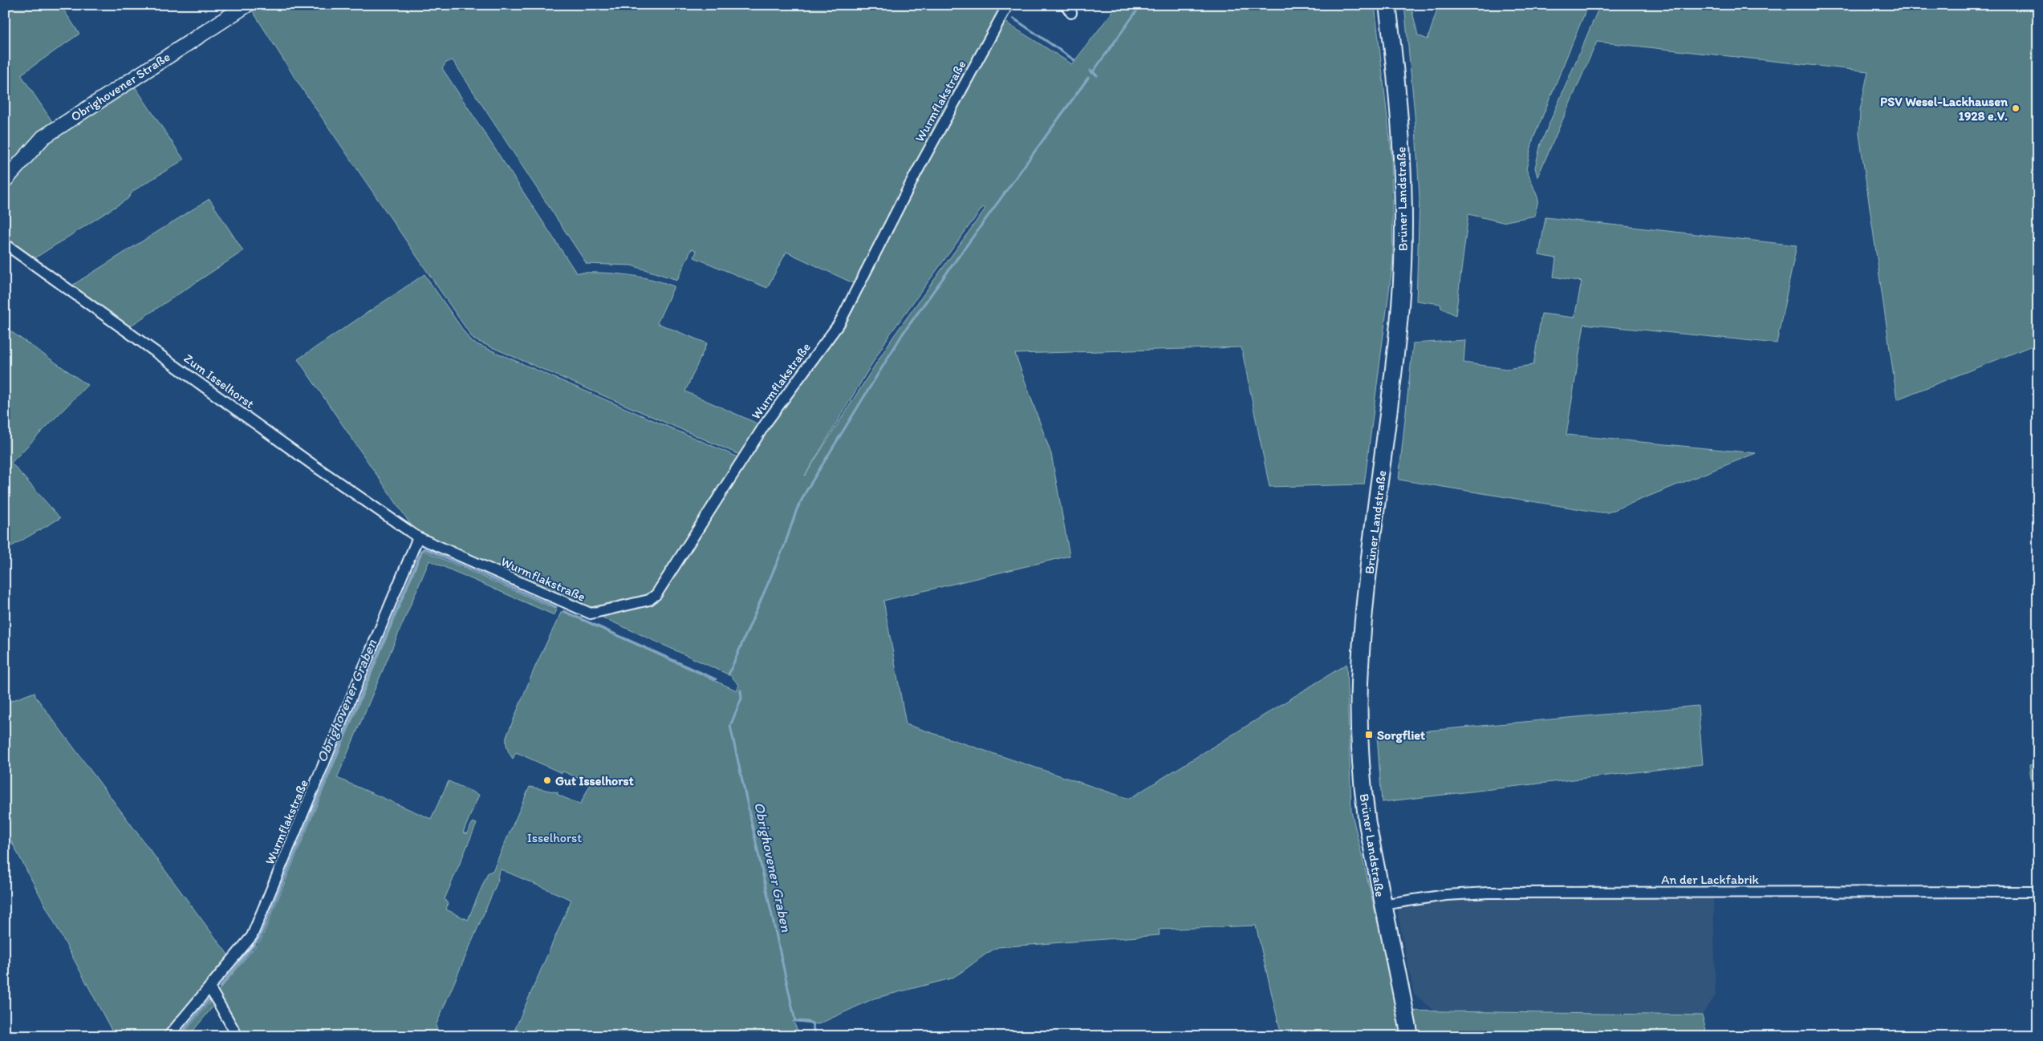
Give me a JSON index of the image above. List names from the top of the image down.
{
  "streets": {
    "main road": ["Brüner Landstraße"],
    "street": [
      "Obrighovener Straße",
      "Wurmflakstraße",
      "Zum Isselhorst",
      "An der Lackfabrik"
    ]
  },
  "crossings": [
    ["Wurmflakstraße", "Zum Isselhorst"],
    ["Brüner Landstraße", "An der Lackfabrik"]
  ],
  "water": ["Obrighovener Graben"],
  "parks": ["Isselhorst"],
  "places": {
    "other": ["PSV Wesel-Lackhausen 1928 e.V.", "Gut Isselhorst"],
    "transit": ["Sorgfliet"]
  }
}
